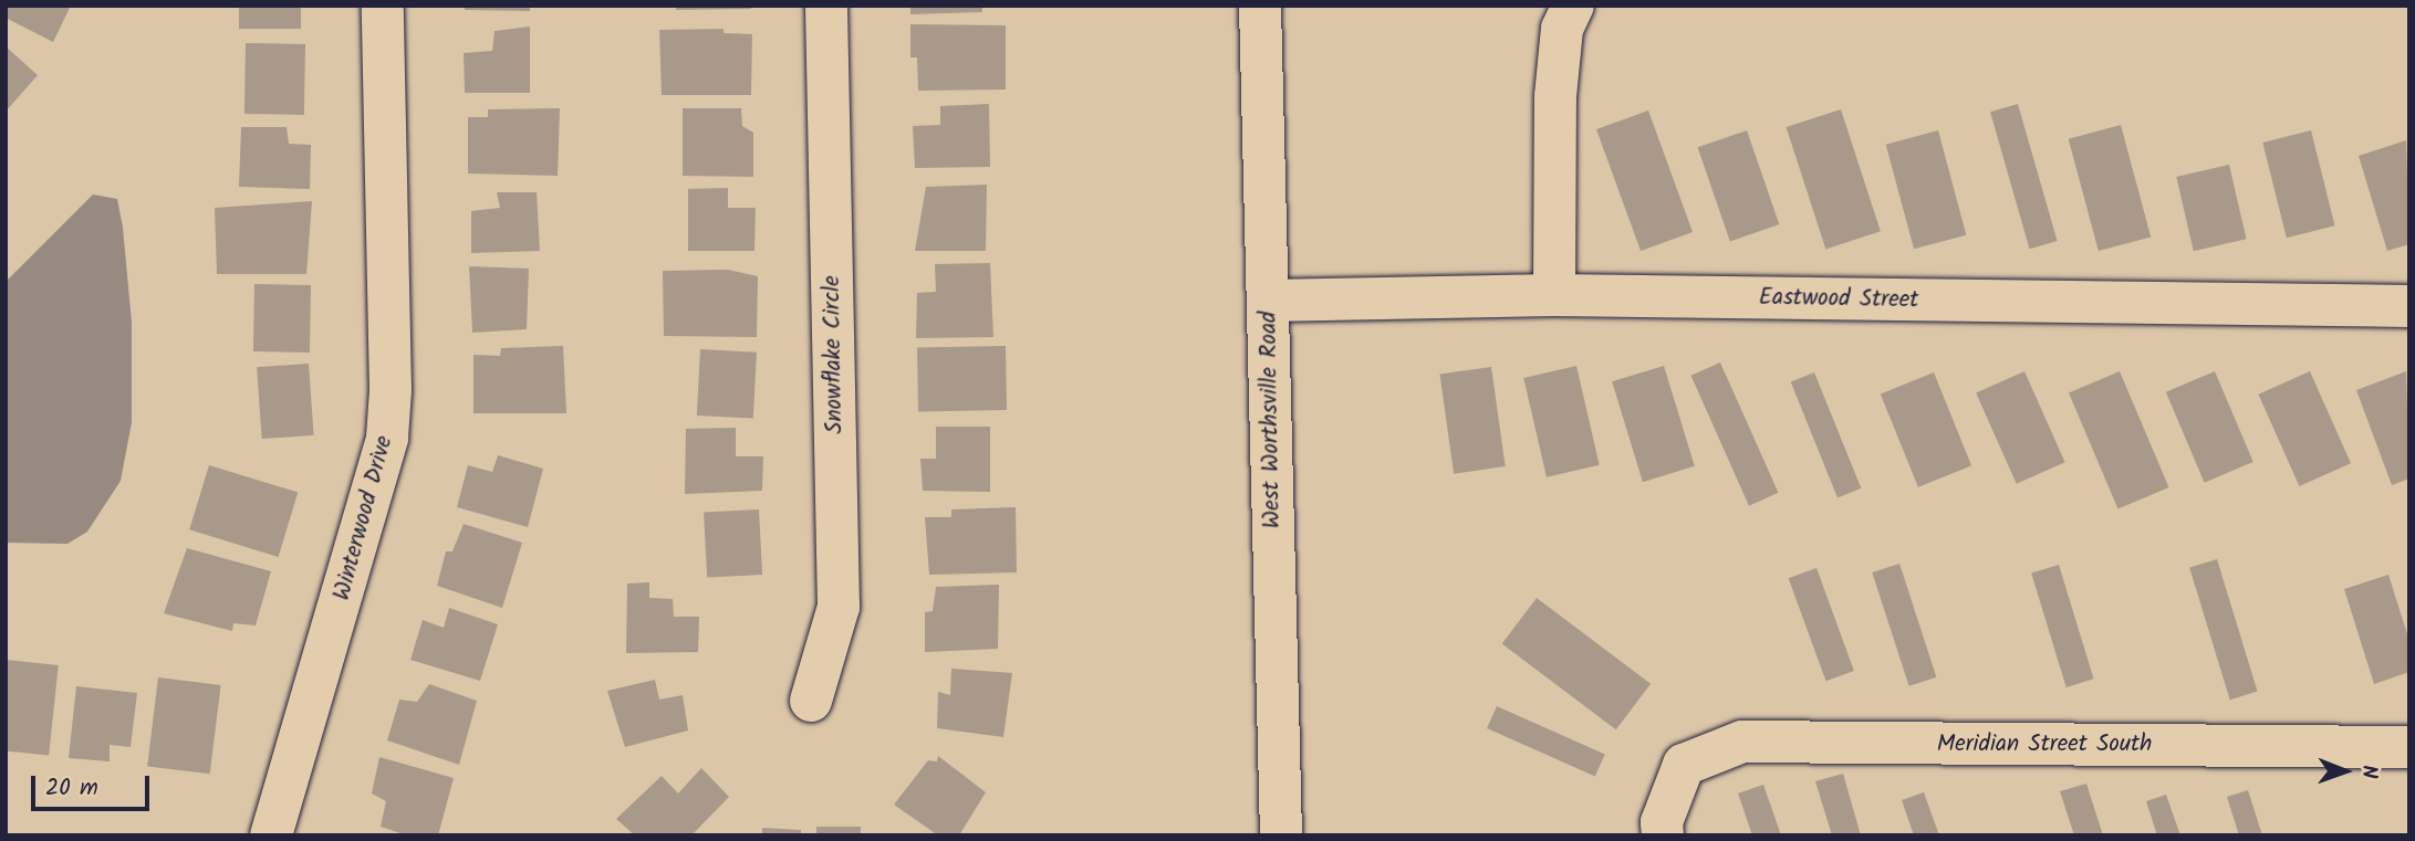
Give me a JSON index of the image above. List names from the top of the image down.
{
  "streets": {
    "street": [
      "Eastwood Street",
      "Snowflake Circle",
      "West Worthsville Road",
      "Winterwood Drive",
      "Meridian Street South"
    ]
  },
  "crossings": [
    ["Eastwood Street", "West Worthsville Road"]
  ],
  "scale_bar": "20 m",
  "north": "right"
}
